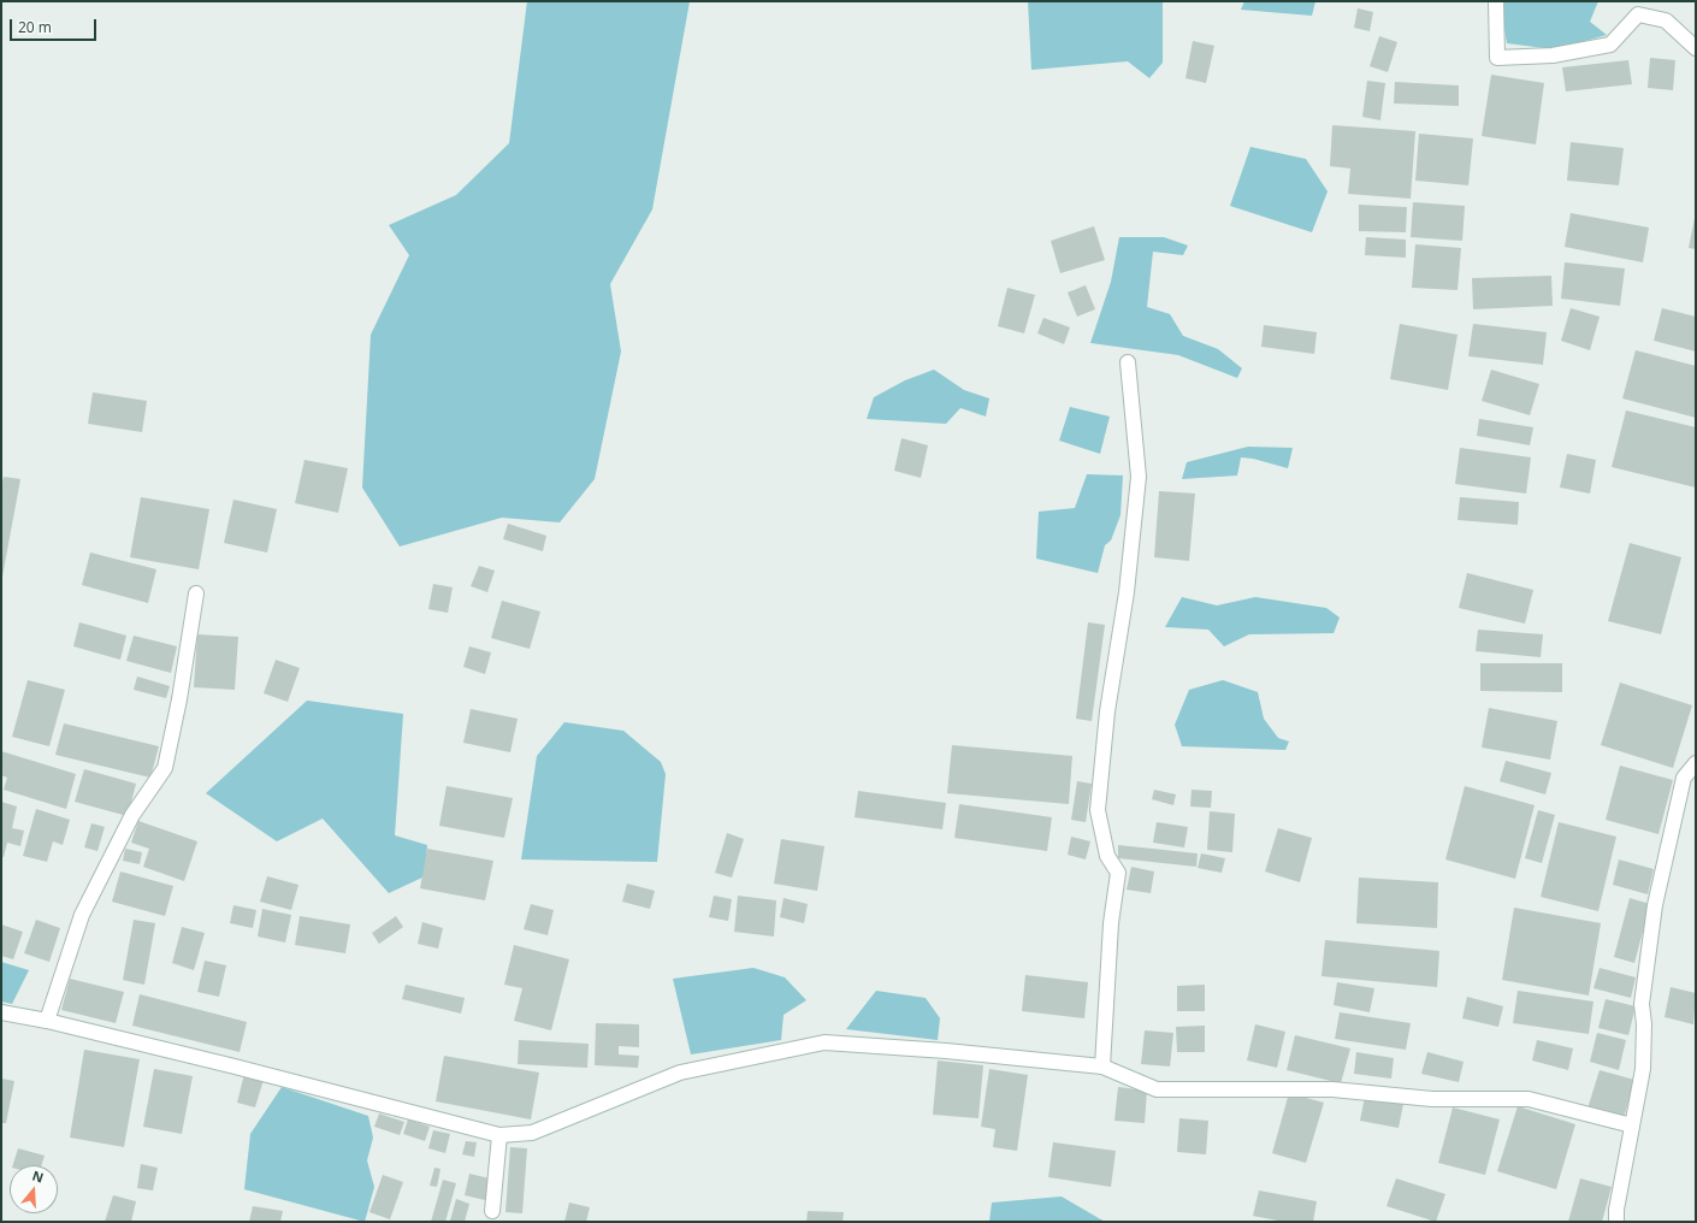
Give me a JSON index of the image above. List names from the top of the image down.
{
  "scale_bar": "20 m",
  "north": "top"
}
